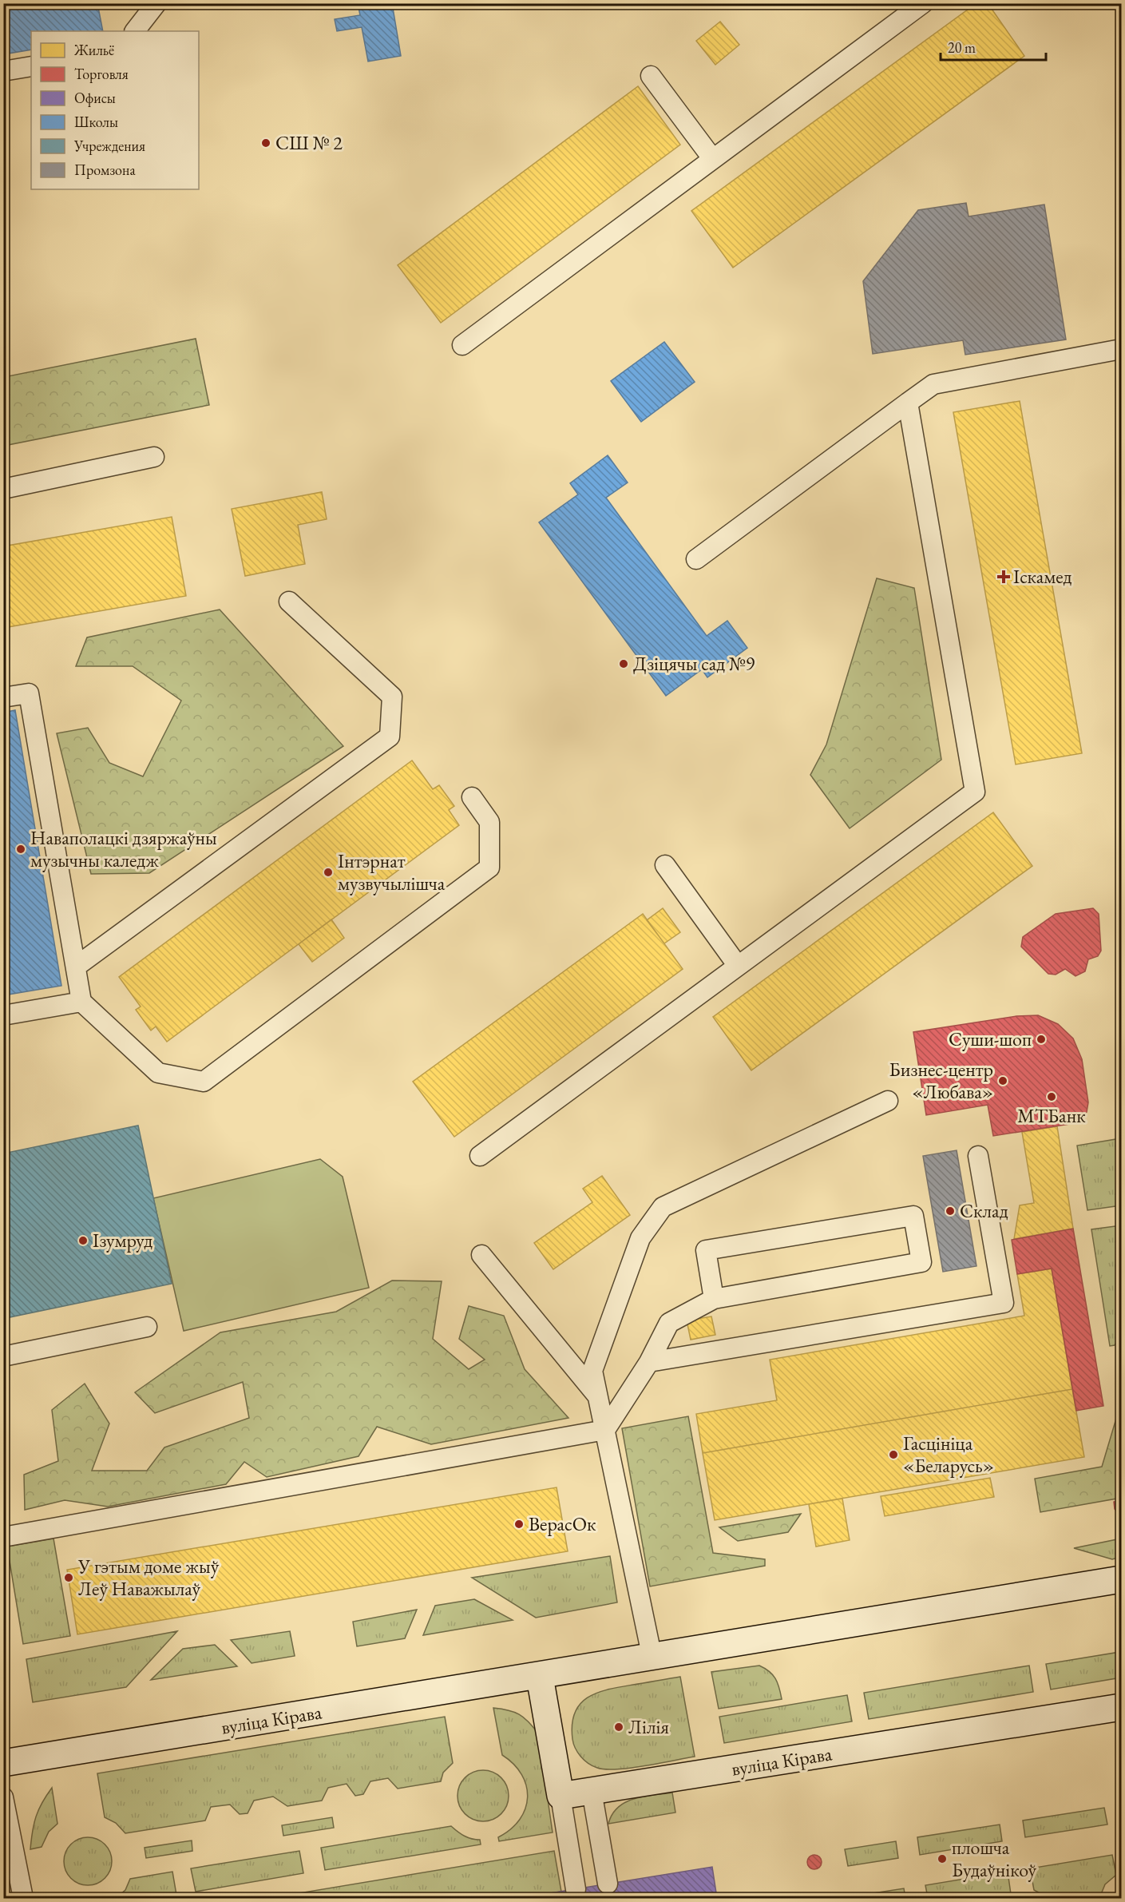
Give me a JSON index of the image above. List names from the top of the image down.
{
  "streets": {
    "street": ["вуліца Кірава"]
  },
  "places": {
    "other": [
      "СШ № 2",
      "Дзіцячы сад №9",
      "Наваполацкі дзяржаўны музычны каледж",
      "Інтэрнат музвучылішча",
      "Суши-шоп",
      "Бизнес-центр «Любава»",
      "МТБанк",
      "Склад",
      "Ізумруд",
      "Гасцініца «Беларусь»",
      "ВерасОк",
      "У гэтым доме жыў Леў Наважылаў",
      "Лілія",
      "плошча Будаўнікоў"
    ],
    "health": ["Іскамед"]
  },
  "legend": [
    "Жильё",
    "Торговля",
    "Офисы",
    "Школы",
    "Учреждения",
    "Промзона"
  ],
  "scale_bar": "20 m"
}
